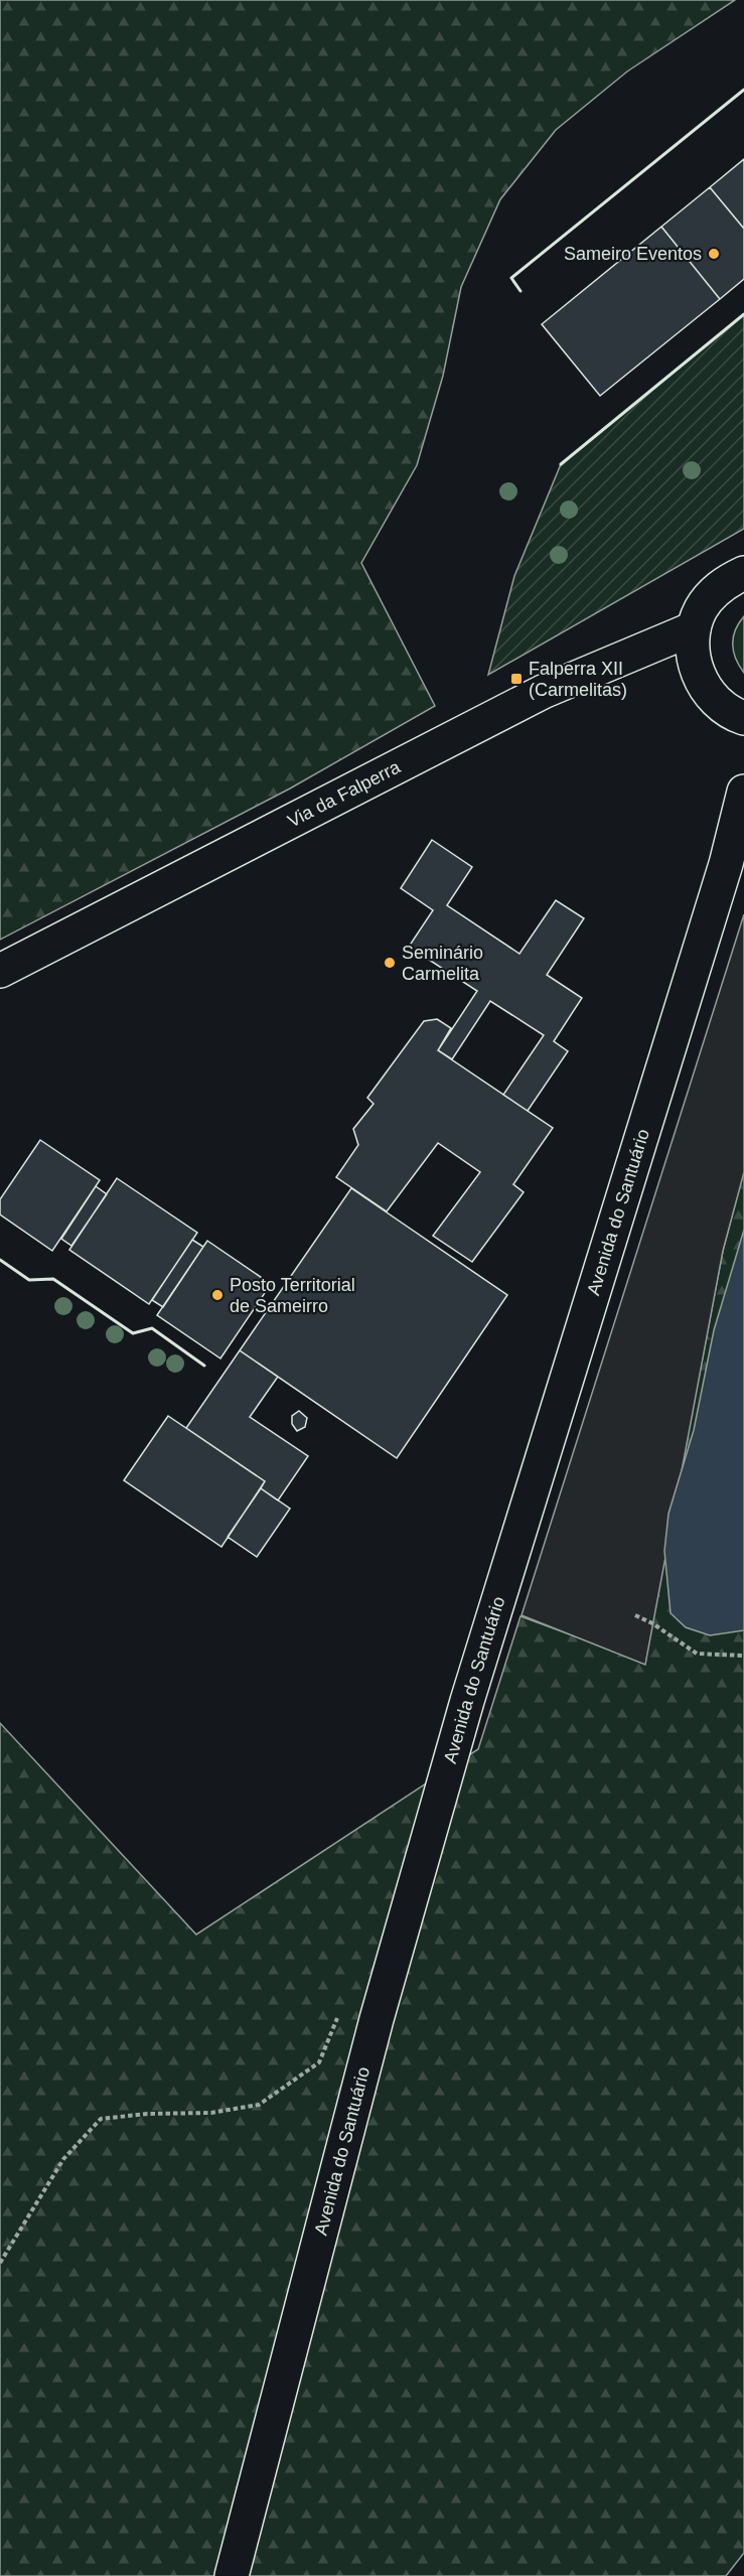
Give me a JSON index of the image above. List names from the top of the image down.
{
  "streets": {
    "street": ["Via da Falperra", "Avenida do Santuário"]
  },
  "places": {
    "other": ["Sameiro Eventos", "Seminário Carmelita", "Posto Territorial de Sameirro"],
    "transit": ["Falperra XII (Carmelitas)"]
  }
}
